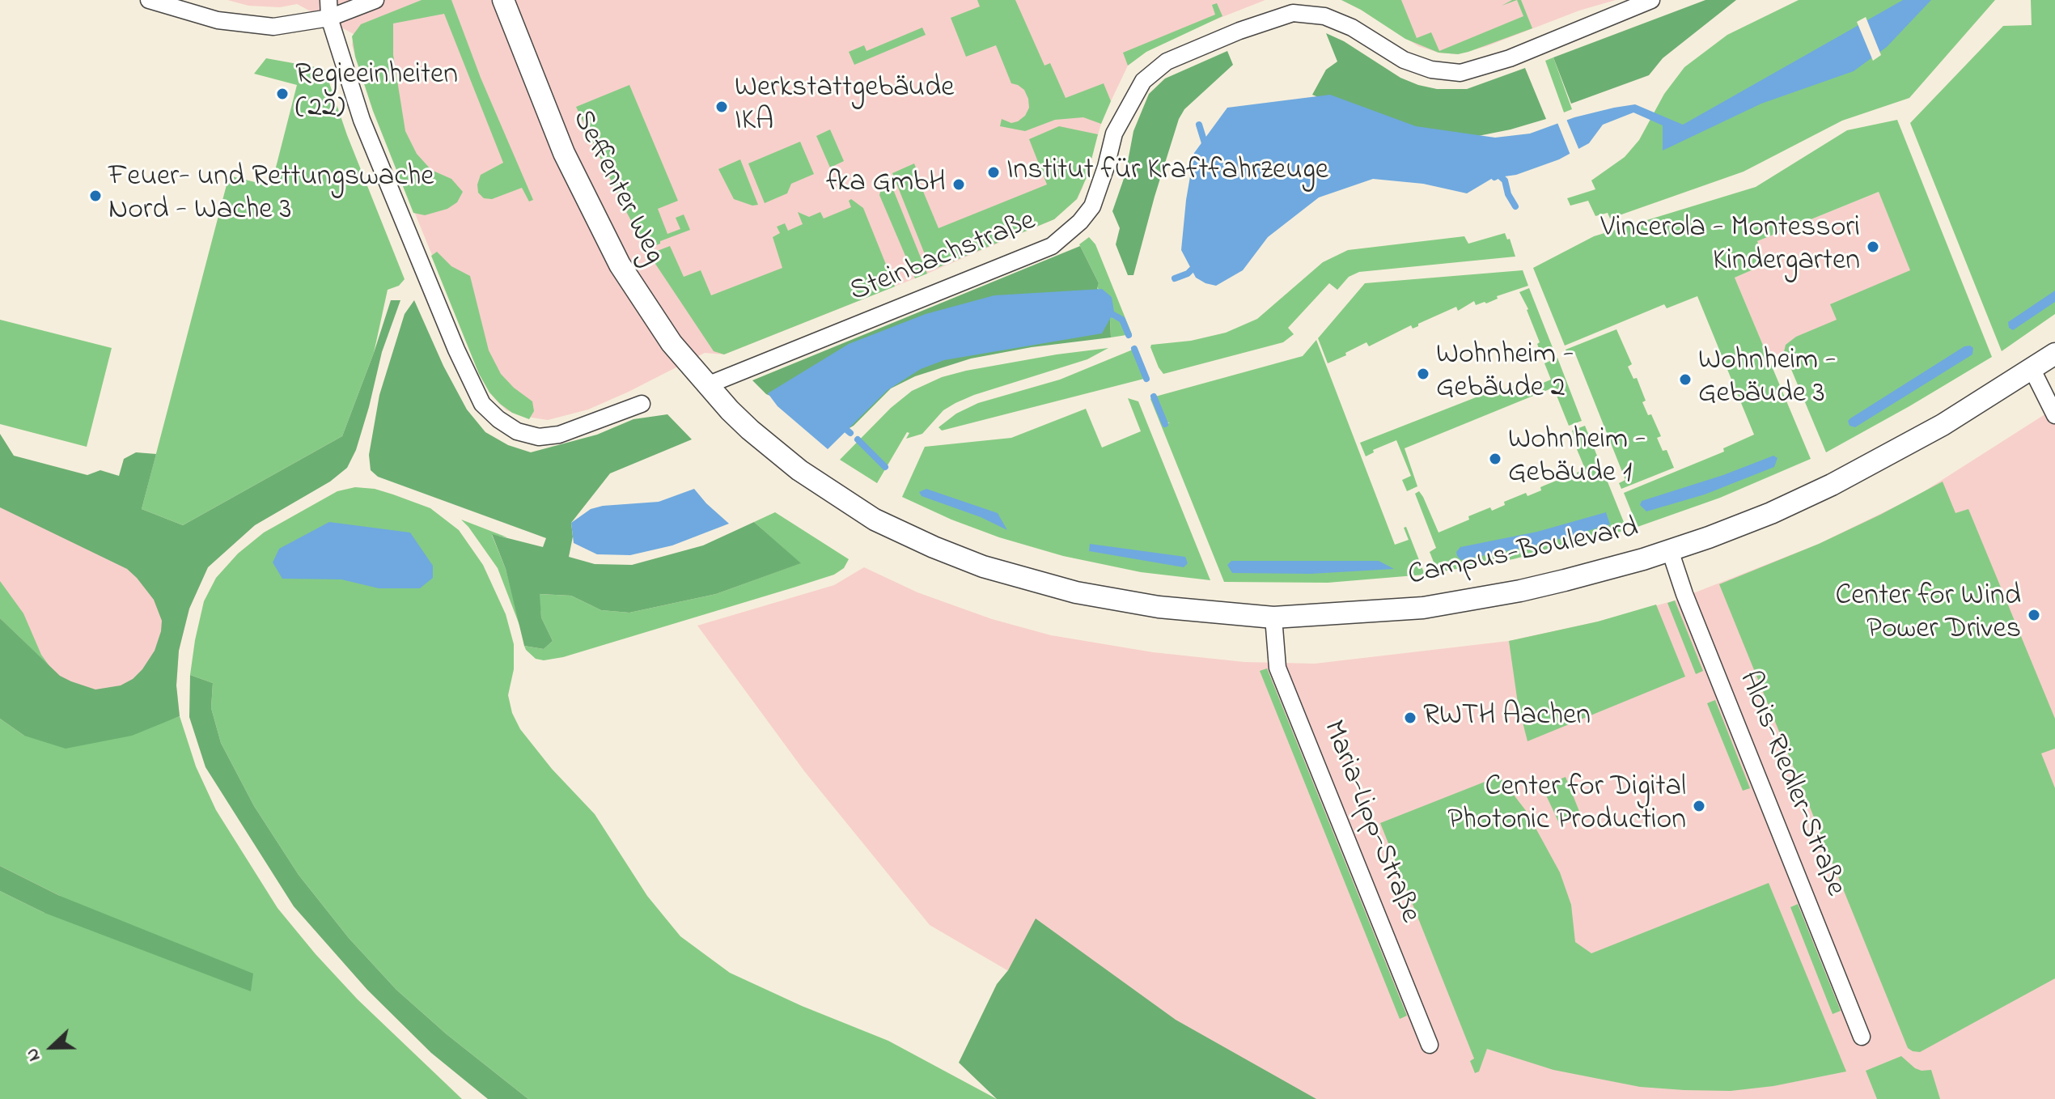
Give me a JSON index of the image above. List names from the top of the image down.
{
  "streets": {
    "street": [
      "Seffenter Weg",
      "Steinbachstraße",
      "Campus-Boulevard",
      "Alois-Riedler-Straße",
      "Maria-Lipp-Straße"
    ]
  },
  "crossings": [
    ["Seffenter Weg", "Steinbachstraße"],
    ["Seffenter Weg", "Campus-Boulevard"],
    ["Steinbachstraße", "Campus-Boulevard"],
    ["Campus-Boulevard", "Alois-Riedler-Straße"],
    ["Campus-Boulevard", "Maria-Lipp-Straße"]
  ],
  "places": [
    "Regieeinheiten (22)",
    "Werkstattgebäude IKA",
    "Institut für Kraftfahrzeuge",
    "fka GmbH",
    "Feuer- und Rettungswache Nord - Wache 3",
    "Vincerola - Montessori Kindergarten",
    "Wohnheim - Gebäude 2",
    "Wohnheim - Gebäude 3",
    "Wohnheim - Gebäude 1",
    "Center for Wind Power Drives",
    "RWTH Aachen",
    "Center for Digital Photonic Production"
  ],
  "north": "left"
}
